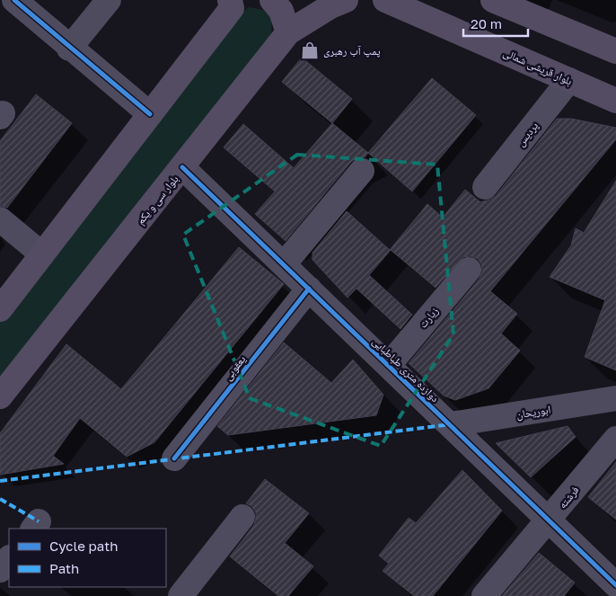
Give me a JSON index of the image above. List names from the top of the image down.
{
  "streets": {
    "main road": ["بلوار قریشی شمالی", "بلوار سی و یکم"],
    "street": [
      "پردیس",
      "زیارت",
      "یعقوبی",
      "دوازده متری طباطبایی",
      "ابوریحان",
      "فرشته"
    ]
  },
  "crossings": [
    ["بلوار قریشی شمالی", "پردیس"],
    ["بلوار سی و یکم", "دوازده متری طباطبایی"],
    ["زیارت", "دوازده متری طباطبایی"],
    ["یعقوبی", "دوازده متری طباطبایی"],
    ["دوازده متری طباطبایی", "ابوریحان"],
    ["دوازده متری طباطبایی", "فرشته"]
  ],
  "places": {
    "shop": ["پمپ آب رهبری"]
  },
  "legend": ["Cycle path", "Path"],
  "scale_bar": "20 m"
}
